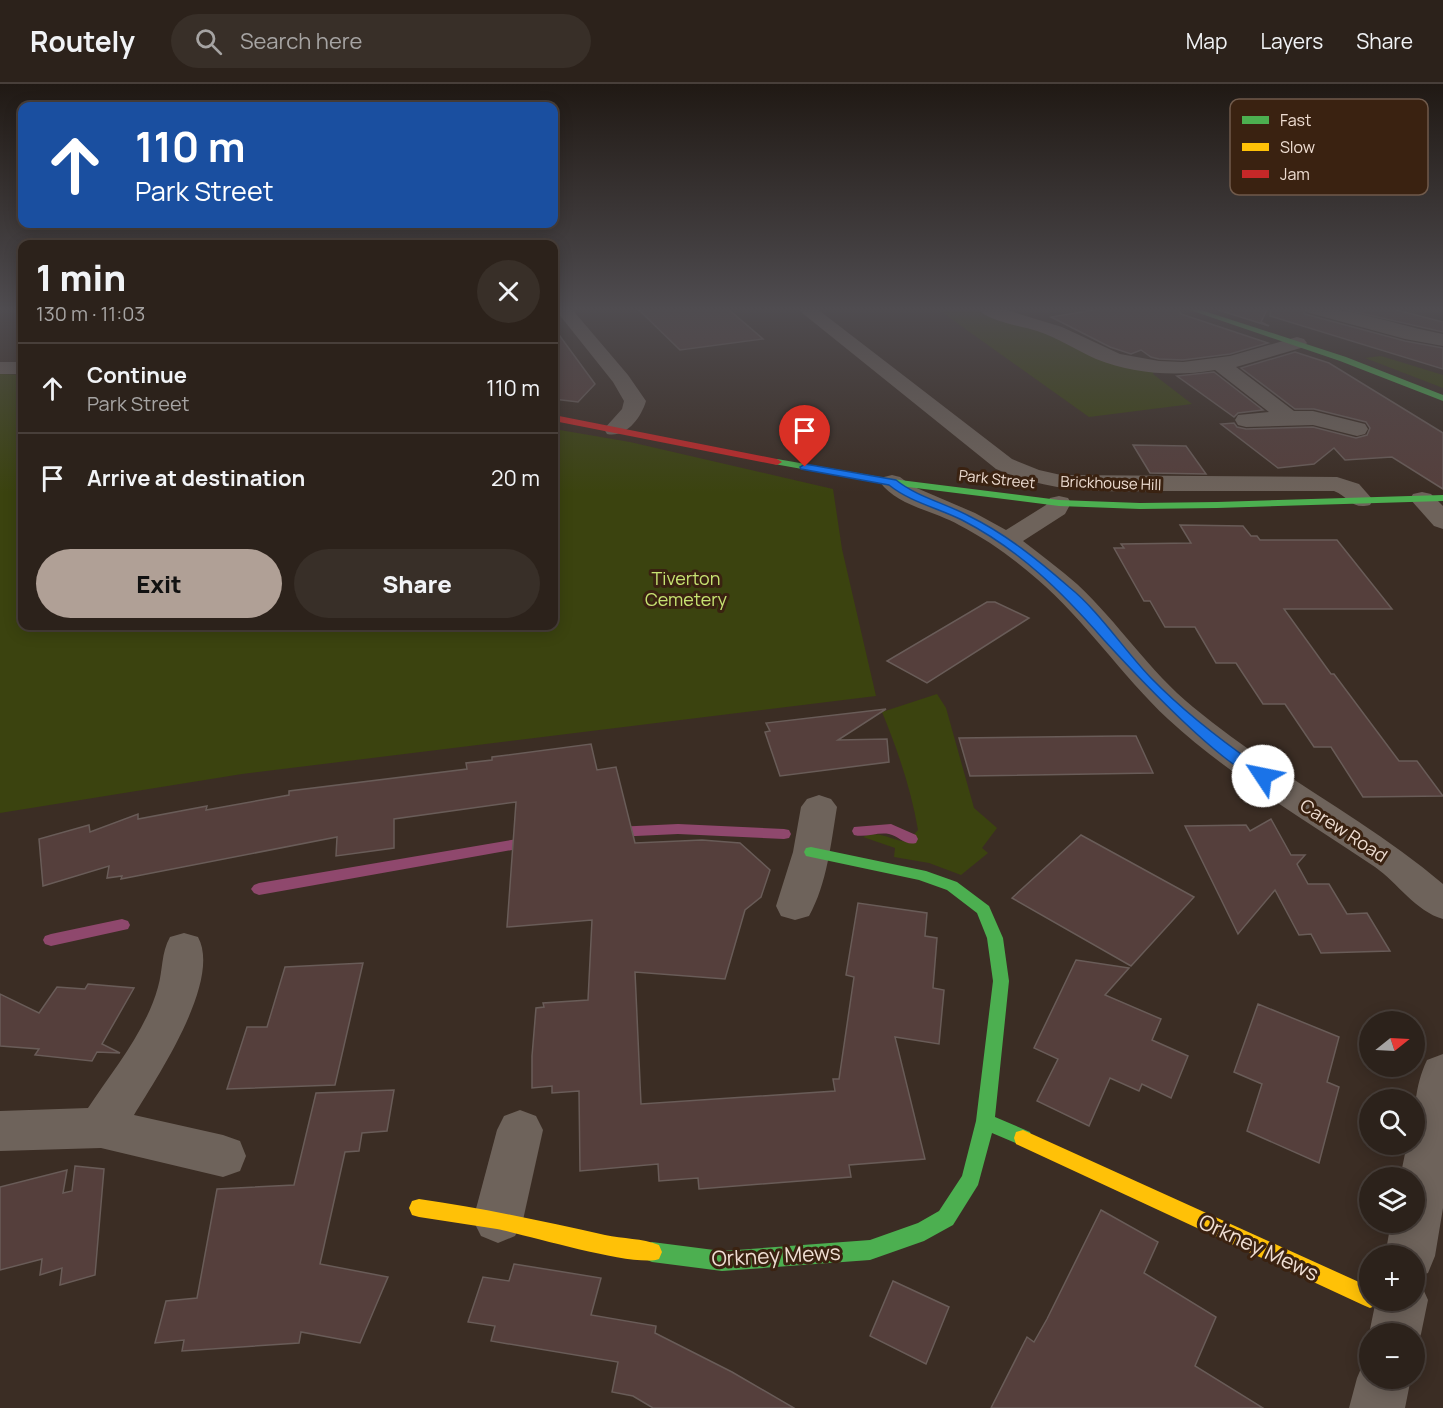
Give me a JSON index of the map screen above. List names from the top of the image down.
{
  "streets": {
    "street": [
      "Park Street",
      "Brickhouse Hill",
      "Carew Road",
      "Orkney Mews"
    ]
  },
  "crossings": [
    ["Park Street", "Brickhouse Hill"],
    ["Park Street", "Carew Road"]
  ],
  "parks": ["Tiverton Cemetery"],
  "legend": ["Fast", "Slow", "Jam"],
  "north": "right",
  "page": {
    "header": "Routely",
    "search": "Search here",
    "nav": ["Map", "Layers", "Share"],
    "turn": ["110 m", "Park Street"],
    "heading": ["1 min", "130 m · 11:03"],
    "list": [
      {
        "name": "Continue",
        "note": "Park Street",
        "value": "110 m"
      },
      {
        "name": "Arrive at destination",
        "value": "20 m"
      }
    ],
    "buttons": ["Exit", "Share"],
    "map_buttons": ["+", "−"]
  }
}
